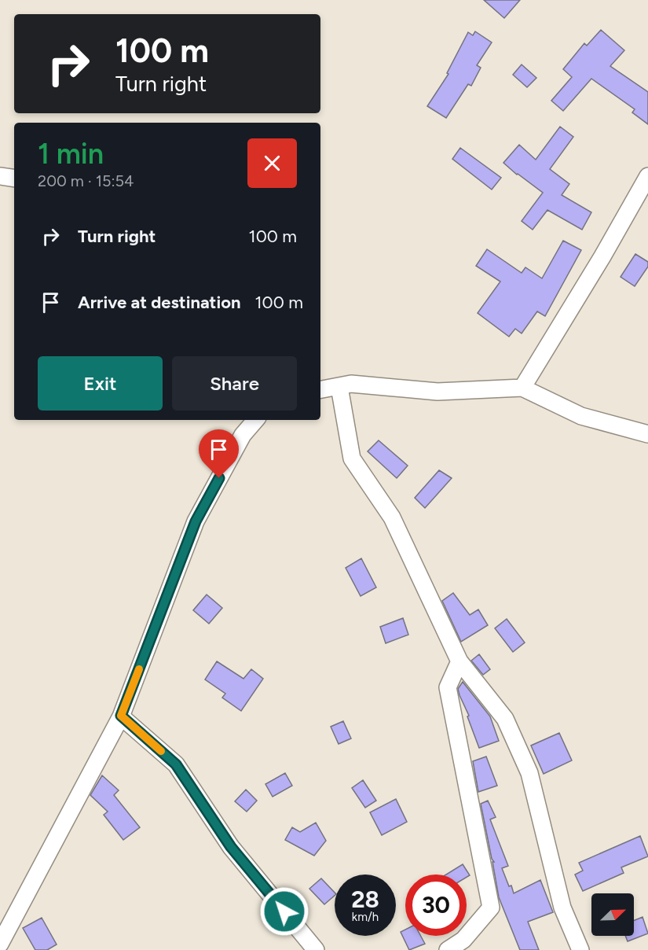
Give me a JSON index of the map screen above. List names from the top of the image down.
{
  "north": "top right",
  "page": {
    "turn": ["100 m", "Turn right"],
    "heading": ["1 min", "200 m · 15:54"],
    "list": [
      {
        "name": "Turn right",
        "value": "100 m"
      },
      {
        "name": "Arrive at destination",
        "value": "100 m"
      }
    ],
    "buttons": ["Exit", "Share"],
    "speed": "28 km/h",
    "limit": "30"
  }
}
